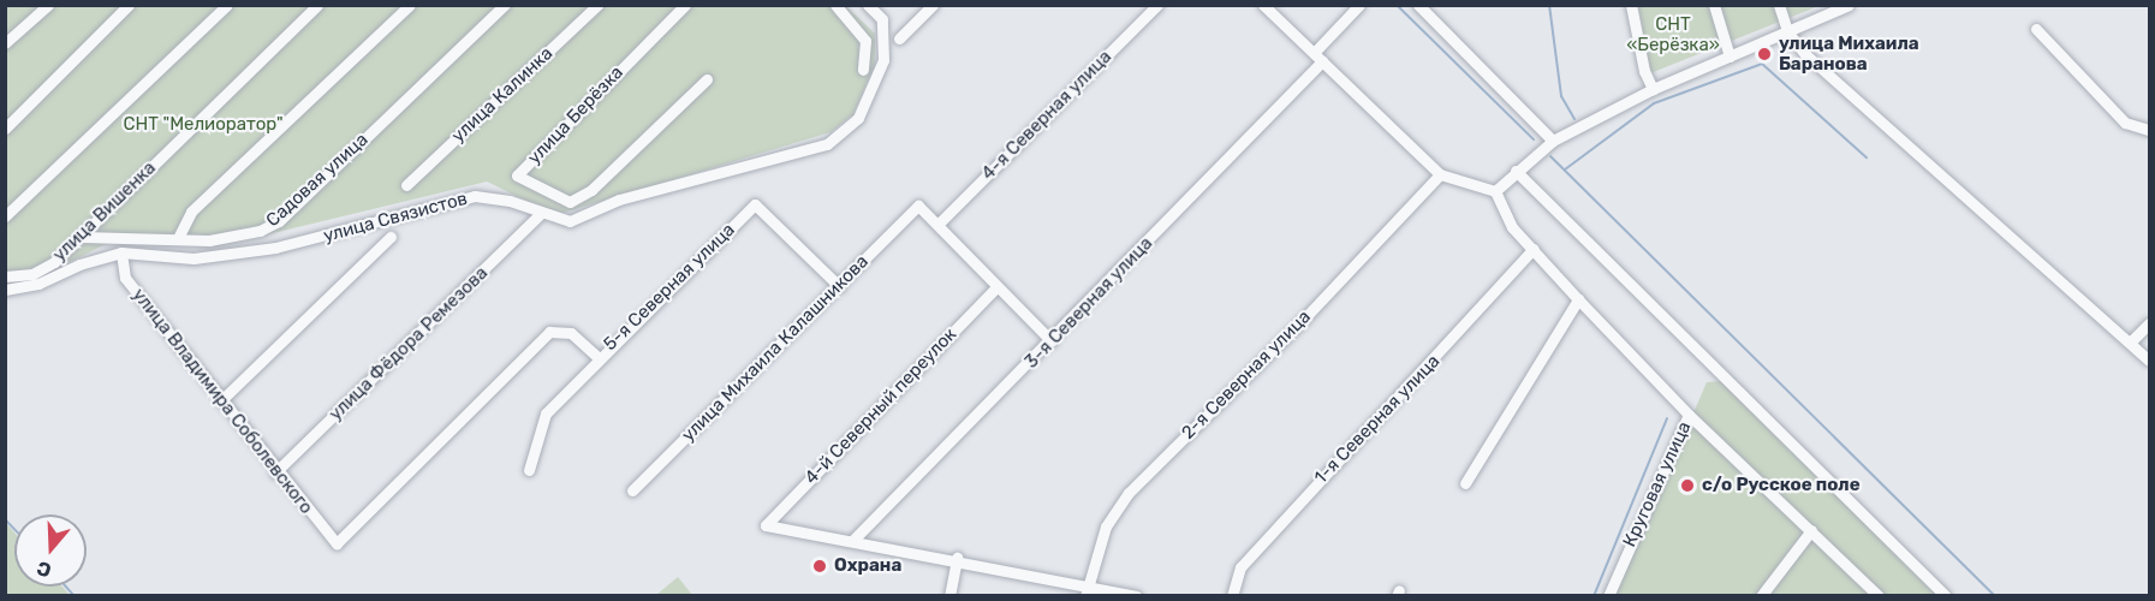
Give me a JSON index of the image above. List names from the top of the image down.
{
  "streets": {
    "street": [
      "улица Калинка",
      "улица Берёзка",
      "4-я Северная улица",
      "Садовая улица",
      "улица Вишенка",
      "улица Связистов",
      "5-я Северная улица",
      "3-я Северная улица",
      "улица Фёдора Ремезова",
      "улица Михаила Калашникова",
      "2-я Северная улица",
      "улица Владимира Соболевского",
      "4-й Северный переулок",
      "1-я Северная улица",
      "Круговая улица"
    ]
  },
  "crossings": [
    ["4-я Северная улица", "улица Михаила Калашникова"],
    ["Садовая улица", "улица Вишенка"],
    ["улица Связистов", "улица Фёдора Ремезова"],
    ["улица Связистов", "улица Владимира Соболевского"],
    ["5-я Северная улица", "улица Михаила Калашникова"],
    ["5-я Северная улица", "улица Владимира Соболевского"],
    ["3-я Северная улица", "4-й Северный переулок"],
    ["улица Фёдора Ремезова", "улица Владимира Соболевского"]
  ],
  "parks": ["СНТ «Берёзка»", "СНТ \"Мелиоратор\""],
  "places": ["улица Михаила Баранова", "с/о Русское поле", "Охрана"],
  "north": "bottom"
}
